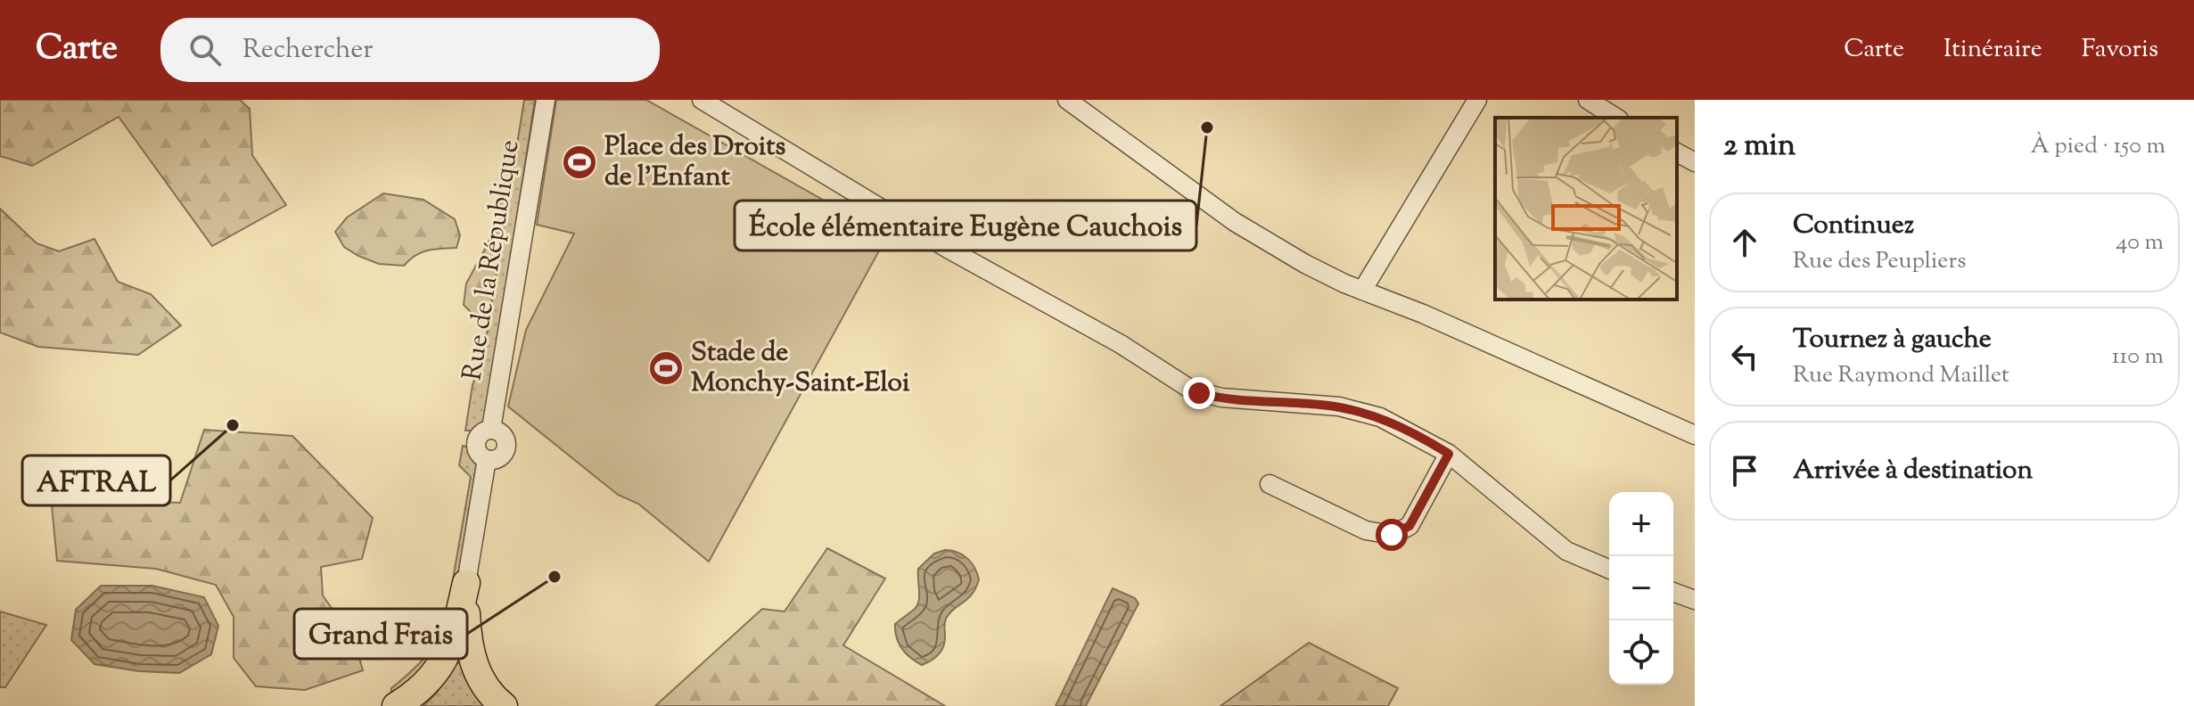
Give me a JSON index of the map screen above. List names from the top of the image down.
{
  "streets": {
    "street": ["Rue de la République"]
  },
  "places": {
    "other": ["École élémentaire Eugène Cauchois", "AFTRAL", "Grand Frais"],
    "sports": ["Place des Droits de l'Enfant", "Stade de Monchy-Saint-Eloi"]
  },
  "page": {
    "header": "Carte",
    "search": "Rechercher",
    "nav": ["Carte", "Itinéraire", "Favoris"],
    "heading": ["2 min", "À pied · 150 m"],
    "list": [
      ["Continuez", "Rue des Peupliers", "40 m"],
      ["Tournez à gauche", "Rue Raymond Maillet", "110 m"],
      "Arrivée à destination"
    ],
    "map_buttons": ["+", "−"]
  }
}
